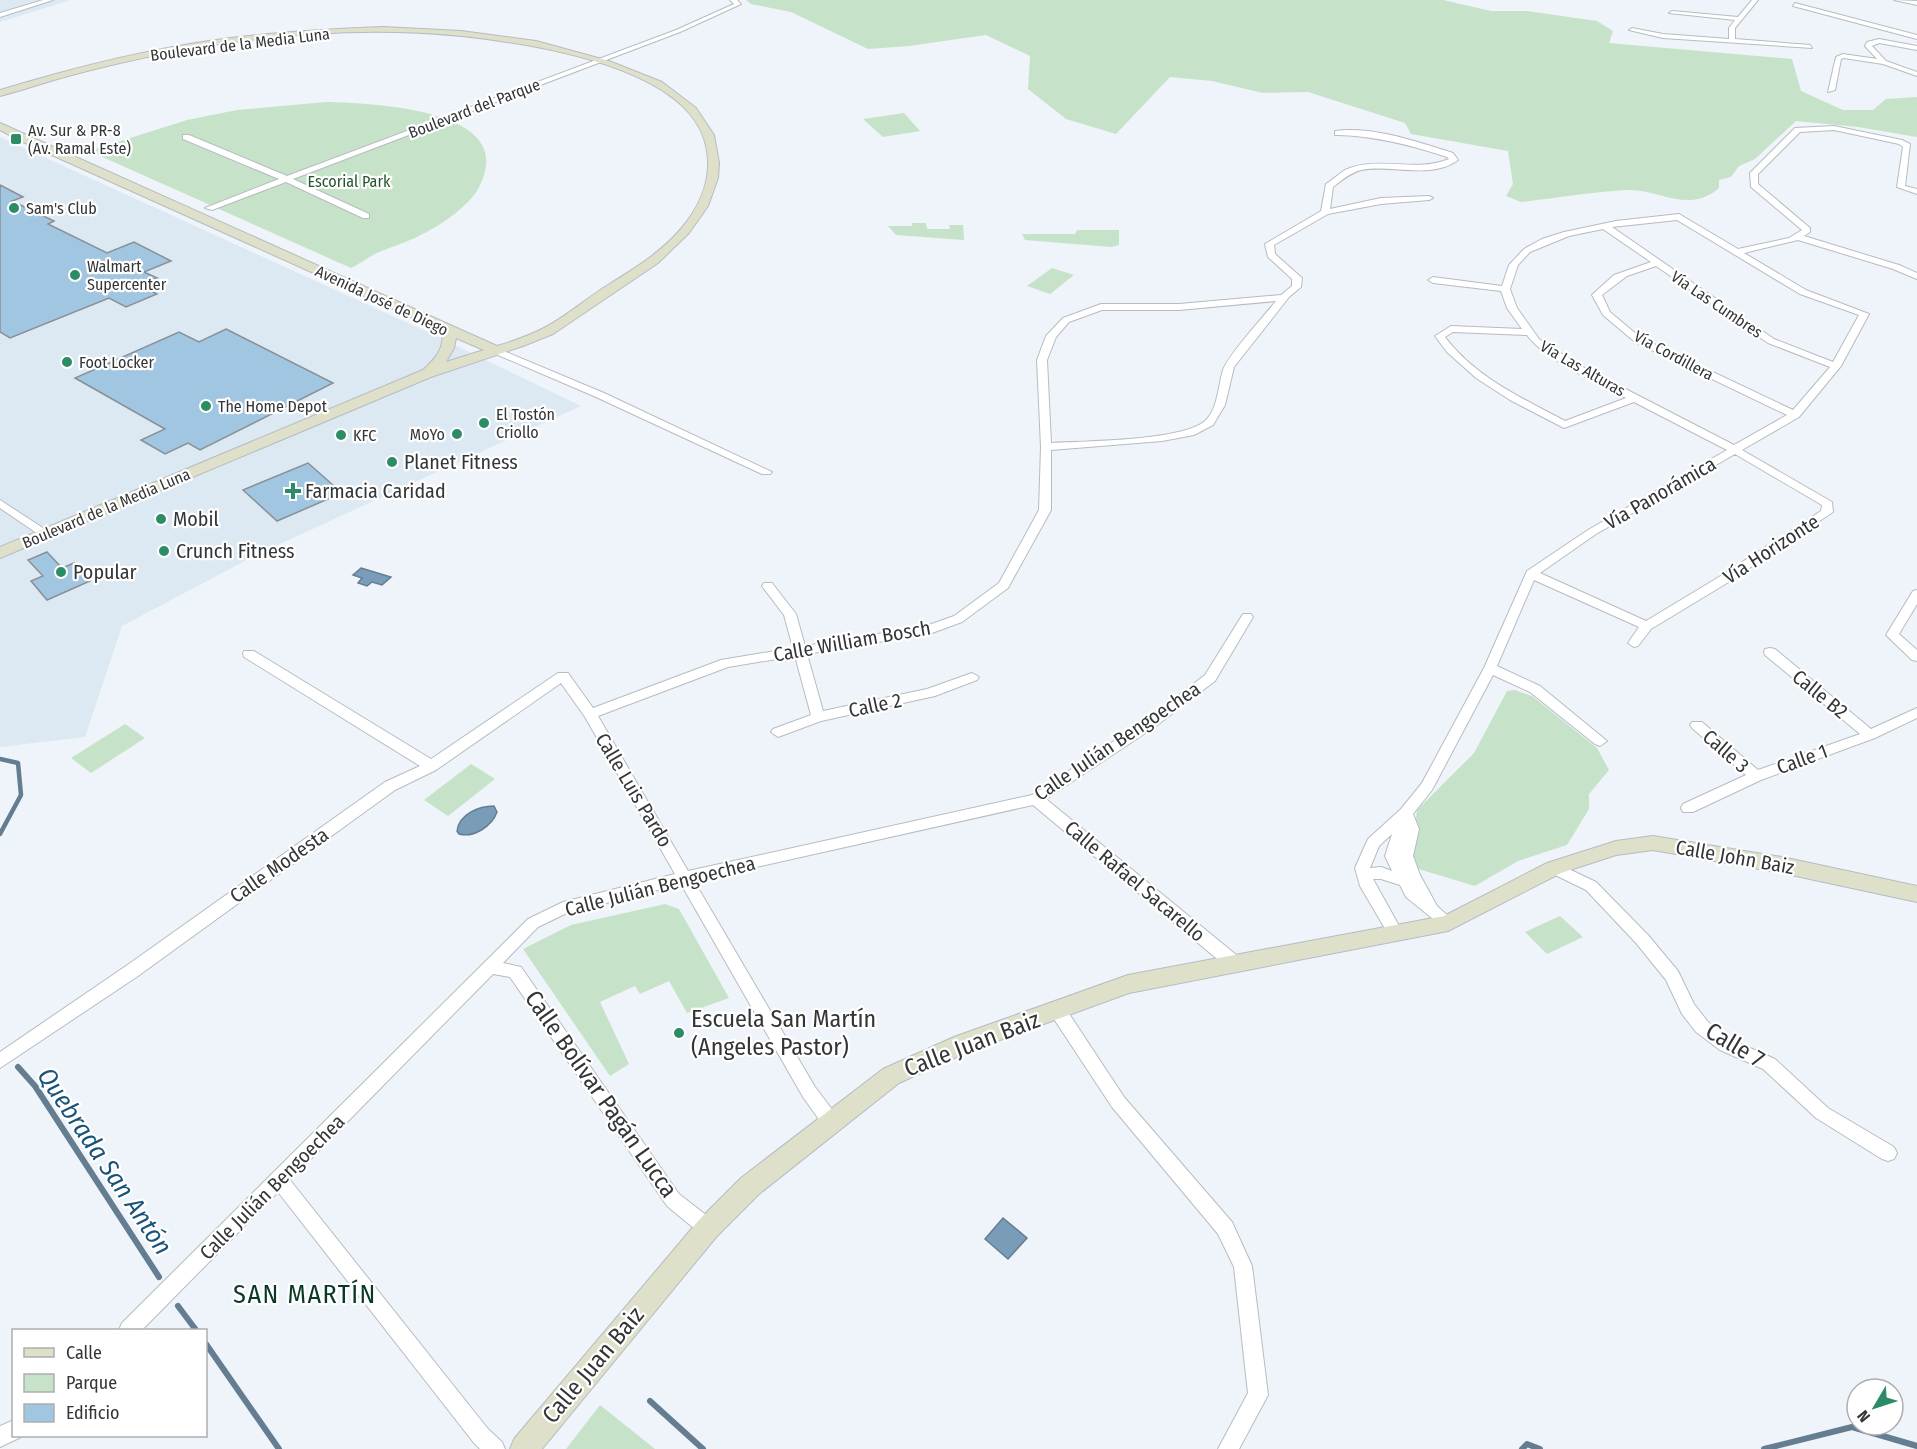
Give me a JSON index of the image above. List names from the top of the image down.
{
  "streets": {
    "street": [
      "Boulevard de la Media Luna",
      "Boulevard del Parque",
      "Avenida José de Diego",
      "Vía Las Cumbres",
      "Vía Cordillera",
      "Vía Las Alturas",
      "Vía Panorámica",
      "Vía Horizonte",
      "Calle William Bosch",
      "Calle B2",
      "Calle 2",
      "Calle Julián Bengoechea",
      "Calle 3",
      "Calle 1",
      "Calle Luis Pardo",
      "Calle John Baiz",
      "Calle Modesta",
      "Calle Rafael Sacarello",
      "Calle Juan Baiz",
      "Calle 7",
      "Calle Bolívar Pagán Lucca"
    ]
  },
  "crossings": [
    ["Boulevard de la Media Luna", "Boulevard del Parque"],
    ["Boulevard de la Media Luna", "Avenida José de Diego"],
    ["Vía Las Cumbres", "Vía Cordillera"],
    ["Vía Las Cumbres", "Vía Panorámica"],
    ["Vía Cordillera", "Vía Panorámica"],
    ["Vía Las Alturas", "Vía Panorámica"],
    ["Vía Las Alturas", "Vía Horizonte"],
    ["Vía Panorámica", "Vía Horizonte"],
    ["Calle William Bosch", "Calle Luis Pardo"],
    ["Calle B2", "Calle 1"],
    ["Calle Julián Bengoechea", "Calle Luis Pardo"],
    ["Calle Julián Bengoechea", "Calle Rafael Sacarello"],
    ["Calle Julián Bengoechea", "Calle Bolívar Pagán Lucca"],
    ["Calle 3", "Calle 1"],
    ["Calle Luis Pardo", "Calle Modesta"],
    ["Calle Luis Pardo", "Calle Juan Baiz"],
    ["Calle John Baiz", "Calle Juan Baiz"],
    ["Calle John Baiz", "Calle 7"],
    ["Calle Rafael Sacarello", "Calle Juan Baiz"],
    ["Calle Juan Baiz", "Calle 7"],
    ["Calle Juan Baiz", "Calle Bolívar Pagán Lucca"]
  ],
  "districts": ["SAN MARTÍN"],
  "water": ["Quebrada San Antón"],
  "parks": ["Escorial Park"],
  "places": {
    "transit": ["Av. Sur & PR-8 (Av. Ramal Este)"],
    "other": [
      "Sam's Club",
      "Walmart Supercenter",
      "Foot Locker",
      "The Home Depot",
      "El Tostón Criollo",
      "MoYo",
      "KFC",
      "Planet Fitness",
      "Mobil",
      "Crunch Fitness",
      "Popular",
      "Escuela San Martín (Angeles Pastor)"
    ],
    "health": ["Farmacia Caridad"]
  },
  "legend": ["Calle", "Parque", "Edificio"],
  "north": "bottom left"
}
